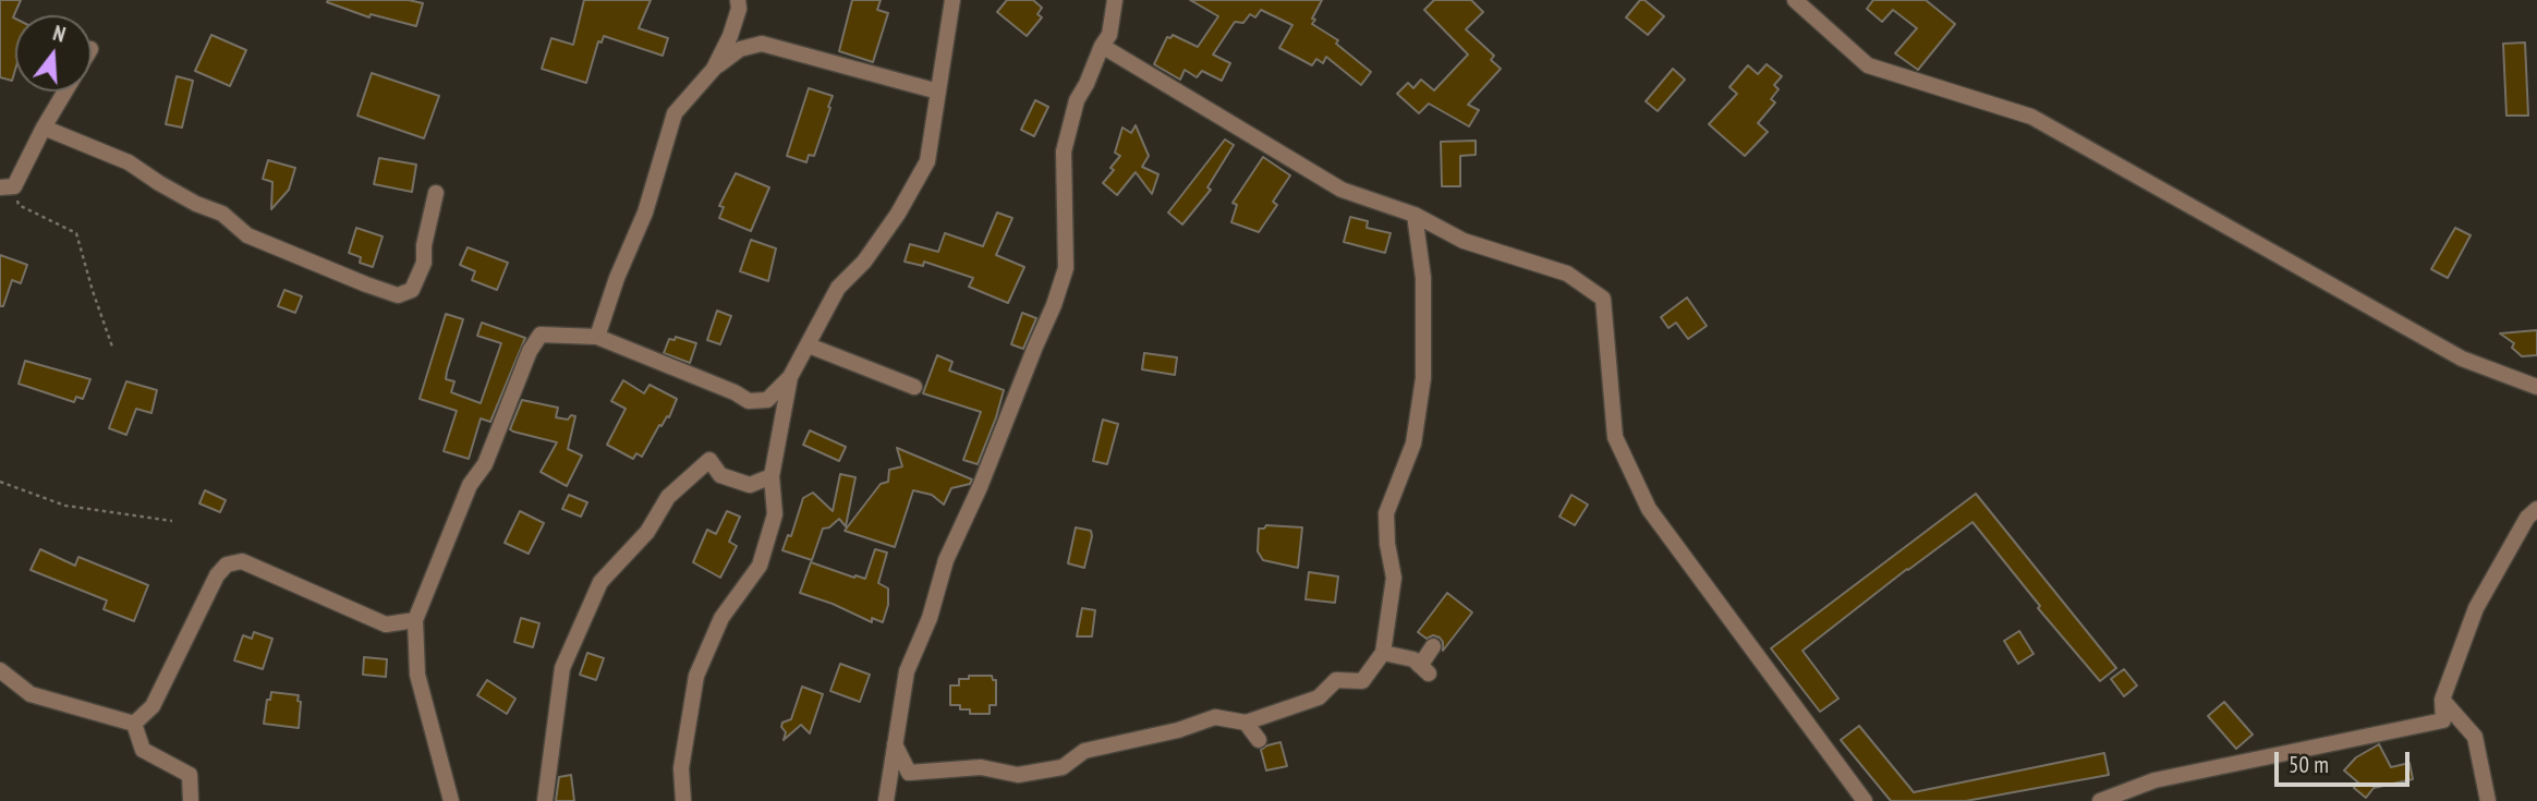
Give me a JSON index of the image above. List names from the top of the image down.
{
  "scale_bar": "50 m",
  "north": "top"
}
